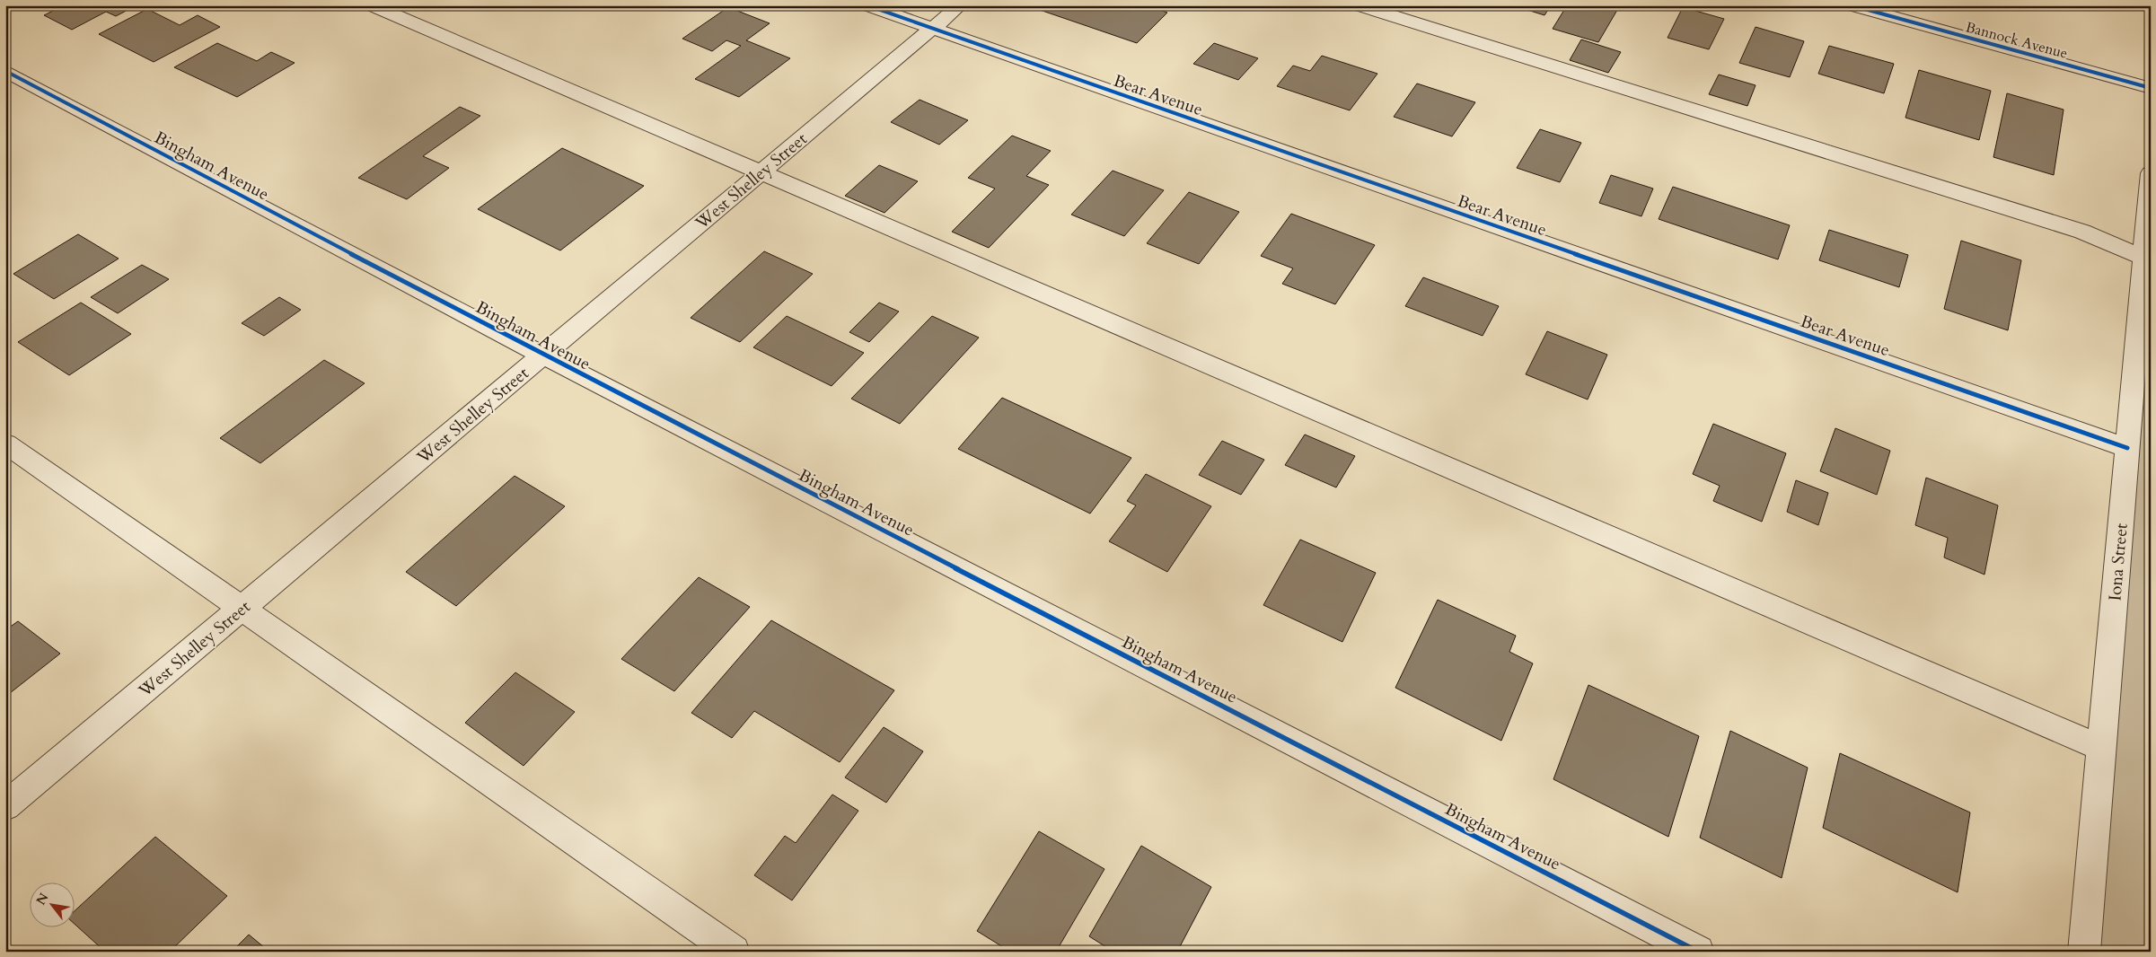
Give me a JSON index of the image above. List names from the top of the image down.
{
  "streets": {
    "street": [
      "Bannock Avenue",
      "Bear Avenue",
      "Bingham Avenue",
      "West Shelley Street",
      "Iona Street"
    ]
  },
  "crossings": [
    ["Bear Avenue", "West Shelley Street"],
    ["Bear Avenue", "Iona Street"],
    ["Bingham Avenue", "West Shelley Street"]
  ],
  "north": "top left"
}
